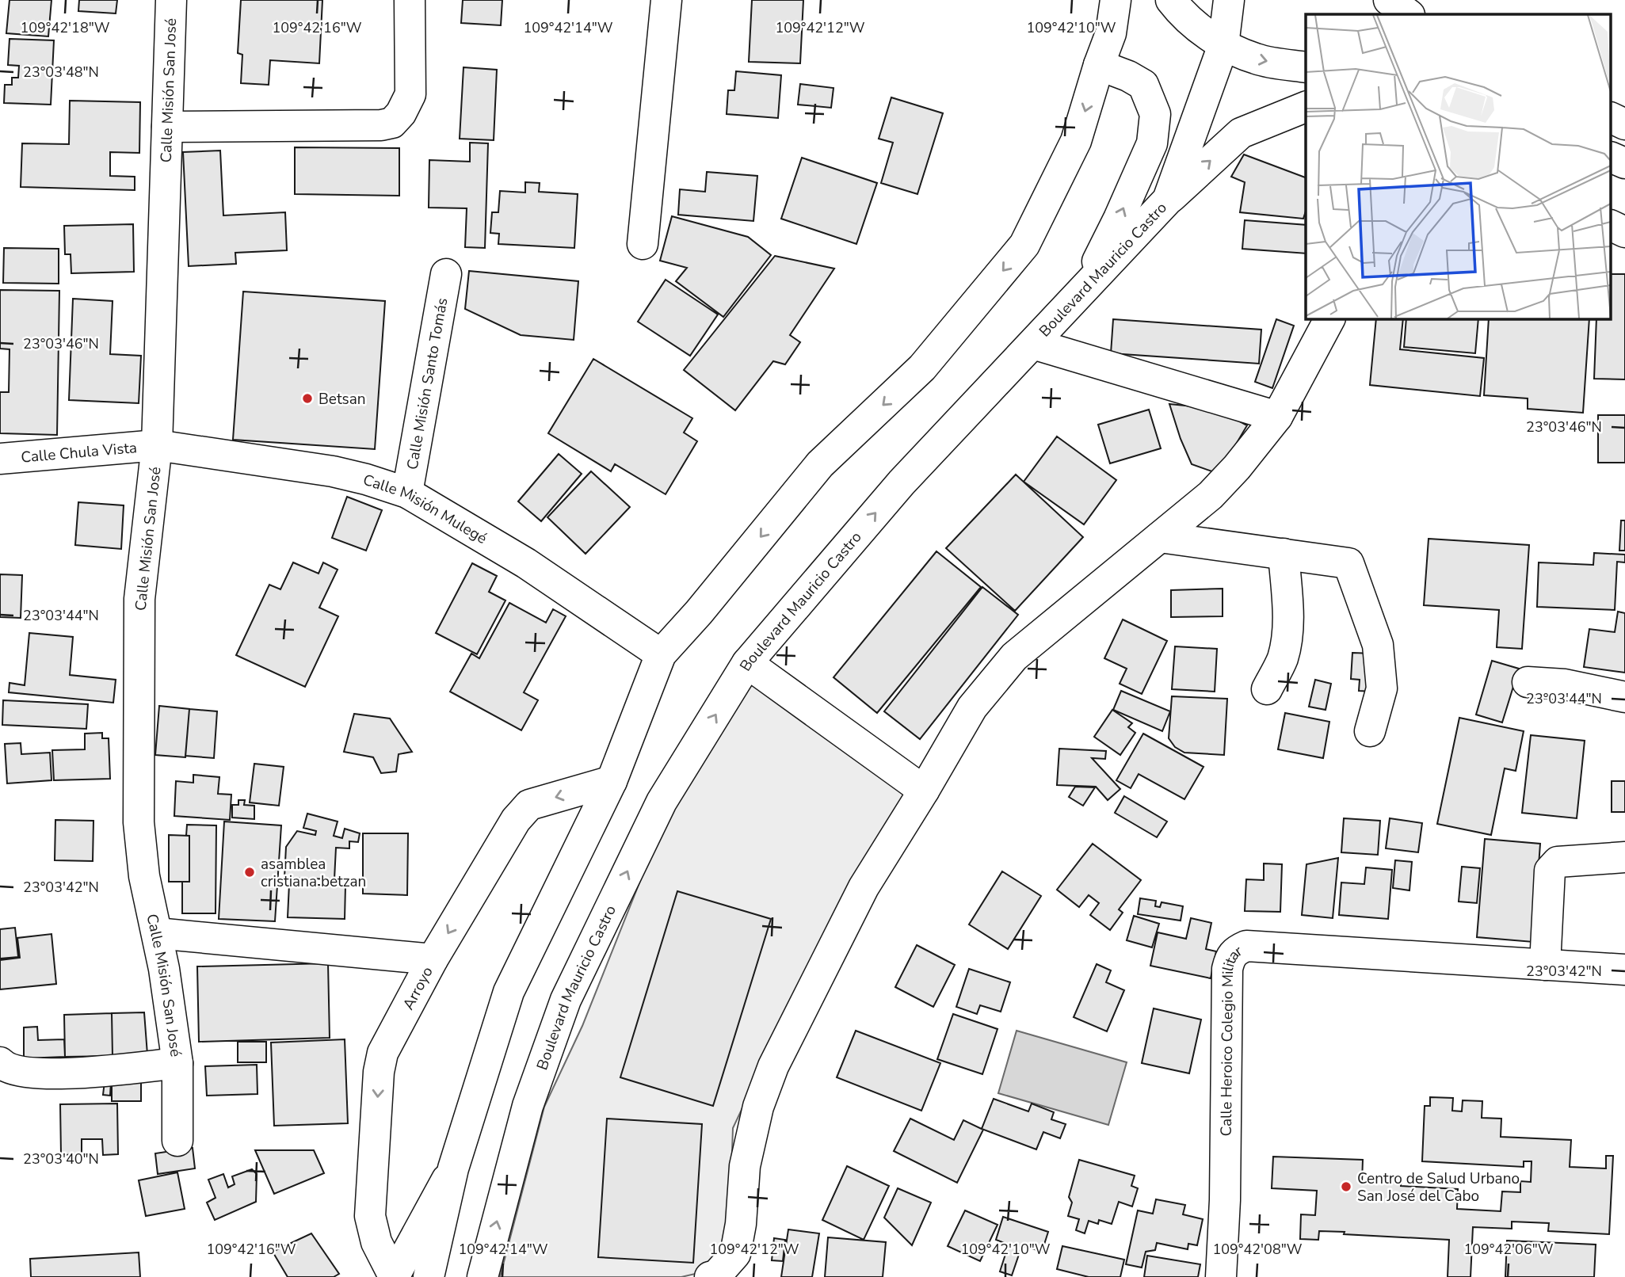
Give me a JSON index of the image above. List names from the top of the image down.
{
  "streets": {
    "street": [
      "Calle Misión San José",
      "Boulevard Mauricio Castro",
      "Calle Misión Santo Tomás",
      "Calle Chula Vista",
      "Calle Misión Mulegé",
      "Arroyo",
      "Calle Heroico Colegio Militar"
    ]
  },
  "crossings": [
    ["Calle Misión San José", "Calle Chula Vista"],
    ["Calle Misión San José", "Calle Misión Mulegé"],
    ["Calle Misión Santo Tomás", "Calle Misión Mulegé"],
    ["Calle Chula Vista", "Calle Misión Mulegé"]
  ],
  "places": ["Betsan", "asamblea cristiana betzan", "Centro de Salud Urbano San José del Cabo"],
  "coordinates": [
    "109°42'18\"W",
    "109°42'16\"W",
    "109°42'14\"W",
    "109°42'12\"W",
    "109°42'10\"W",
    "23°03'48\"N",
    "23°03'46\"N",
    "23°03'44\"N",
    "23°03'42\"N",
    "23°03'40\"N",
    "109°42'08\"W",
    "109°42'06\"W"
  ]
}
